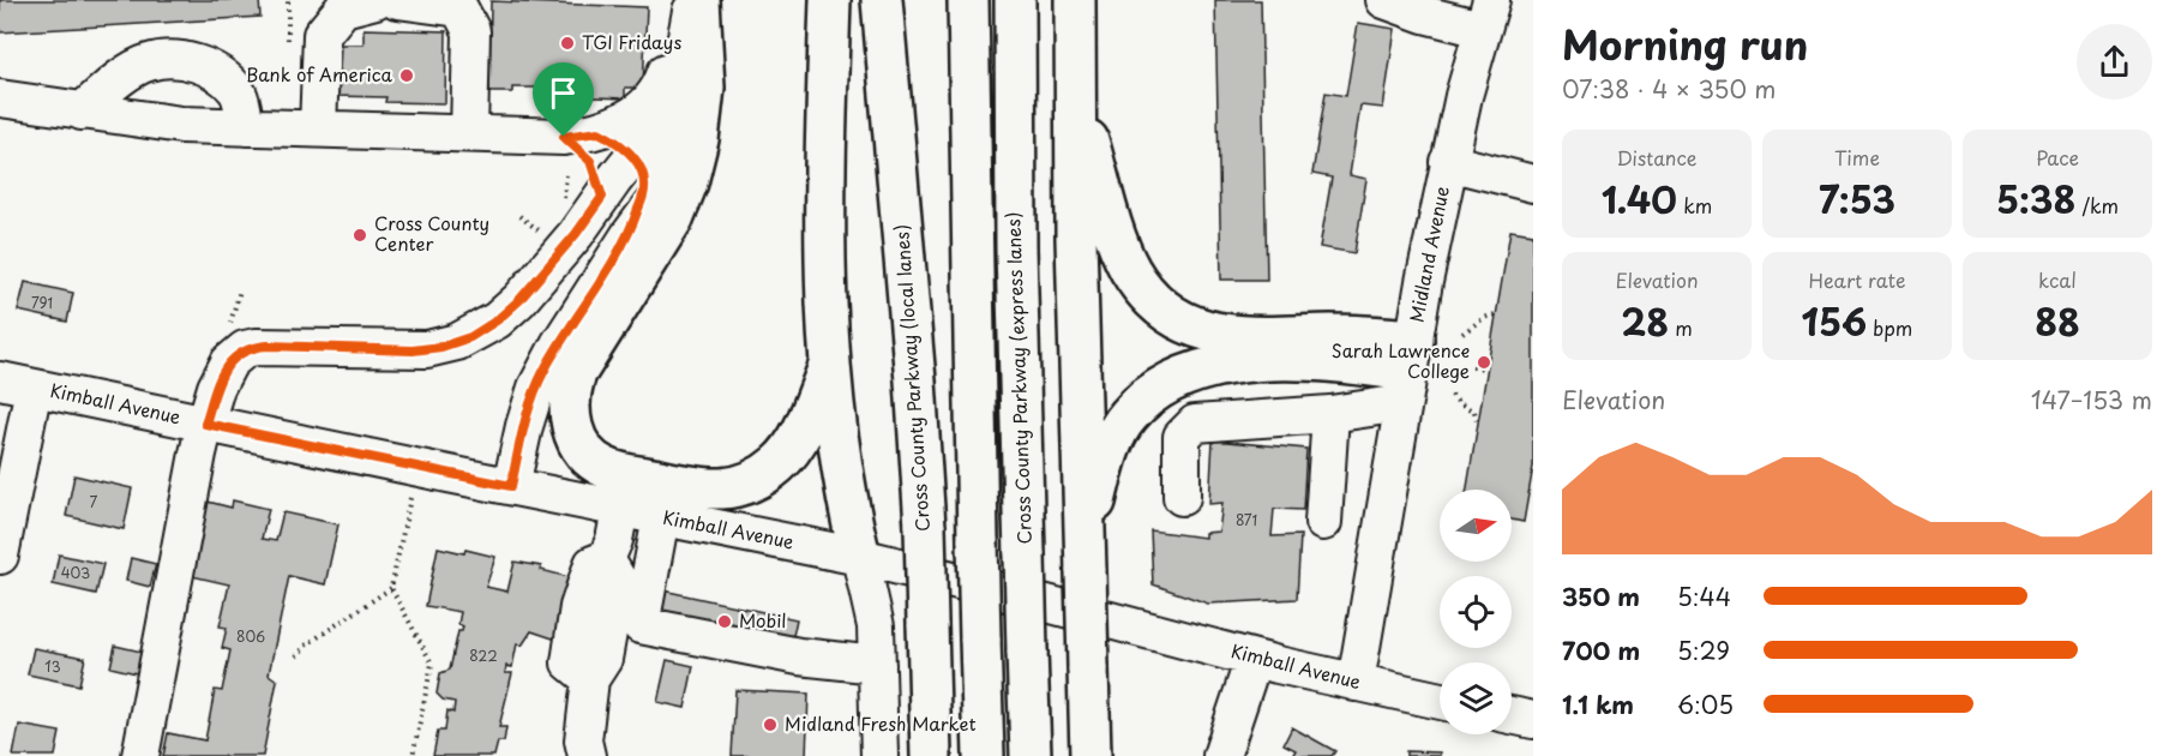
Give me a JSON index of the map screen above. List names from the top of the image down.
{
  "streets": {
    "highway": ["Cross County Parkway (local lanes)", "Cross County Parkway (express lanes)"],
    "street": ["Midland Avenue", "Kimball Avenue"]
  },
  "crossings": [
    ["Midland Avenue", "Kimball Avenue"]
  ],
  "places": [
    "TGI Fridays",
    "Bank of America",
    "Cross County Center",
    "Sarah Lawrence College",
    "Mobil",
    "Midland Fresh Market"
  ],
  "house_numbers": [
    "791",
    "7",
    "871",
    "403",
    "806",
    "822",
    "13"
  ],
  "north": "right",
  "page": {
    "heading": ["Morning run", "07:38 · 4 × 350 m"],
    "stats": [
      ["Distance", "1.40 km"],
      ["Time", "7:53"],
      ["Pace", "5:38 /km"],
      ["Elevation", "28 m"],
      ["Heart rate", "156 bpm"],
      ["kcal", "88"]
    ],
    "chart": ["Elevation", "147–153 m"],
    "list": [
      {
        "name": "350 m",
        "note": "5:44"
      },
      {
        "name": "700 m",
        "note": "5:29"
      },
      {
        "name": "1.1 km",
        "note": "6:05"
      }
    ]
  }
}
